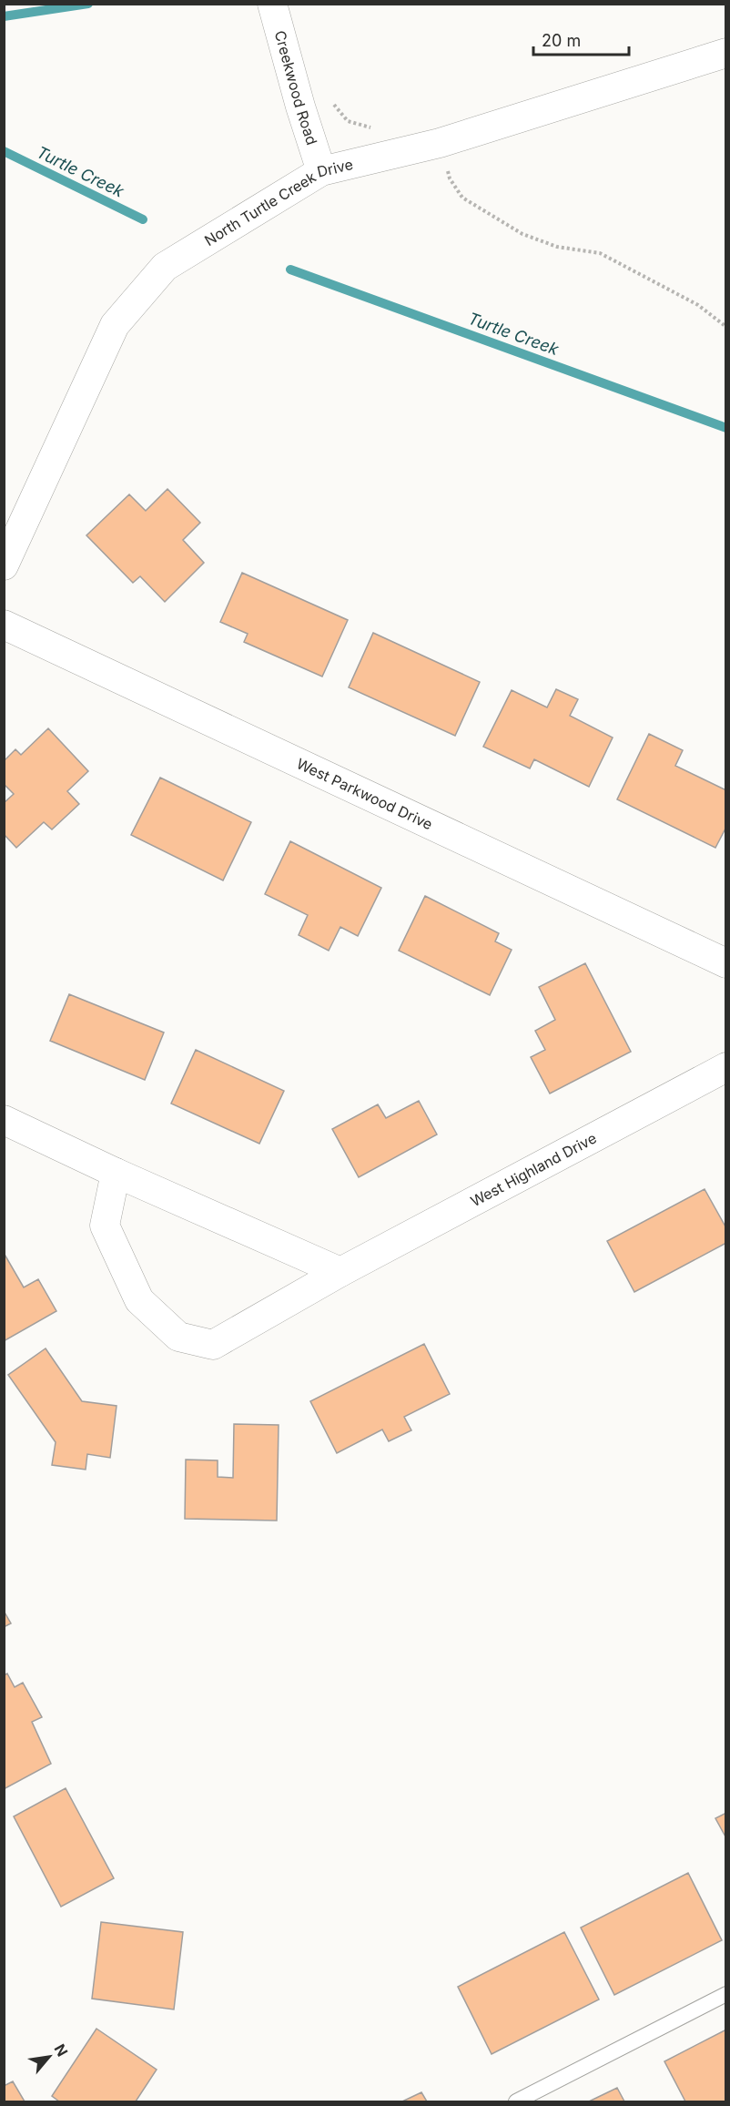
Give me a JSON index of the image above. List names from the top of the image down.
{
  "streets": {
    "street": [
      "Creekwood Road",
      "North Turtle Creek Drive",
      "West Parkwood Drive",
      "West Highland Drive"
    ]
  },
  "crossings": [
    ["Creekwood Road", "North Turtle Creek Drive"]
  ],
  "water": ["Turtle Creek"],
  "scale_bar": "20 m",
  "north": "top right"
}
